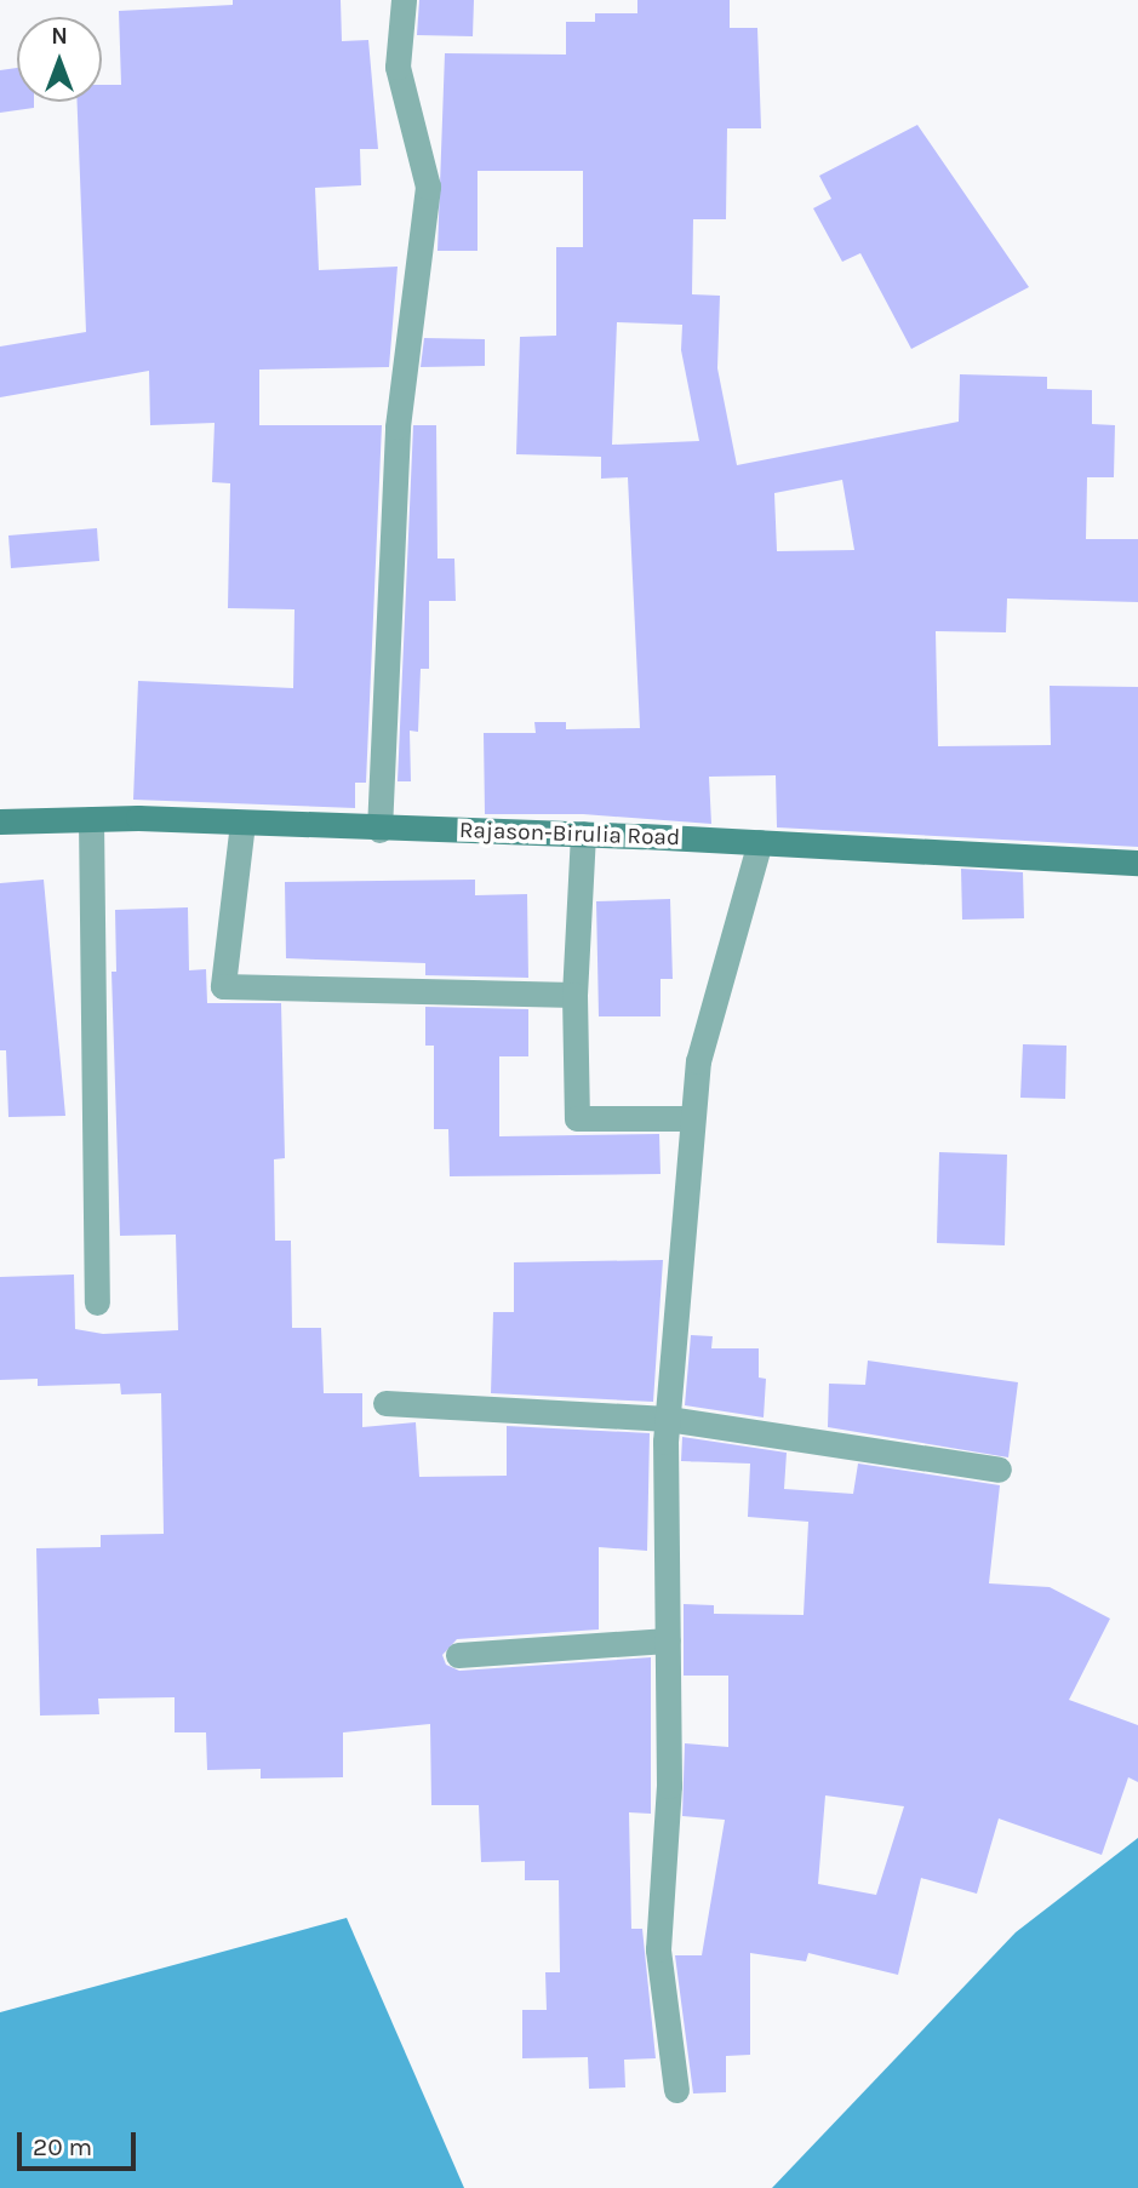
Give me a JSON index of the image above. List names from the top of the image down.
{
  "streets": {
    "street": ["Rajason-Birulia Road"]
  },
  "scale_bar": "20 m",
  "north": "top"
}
